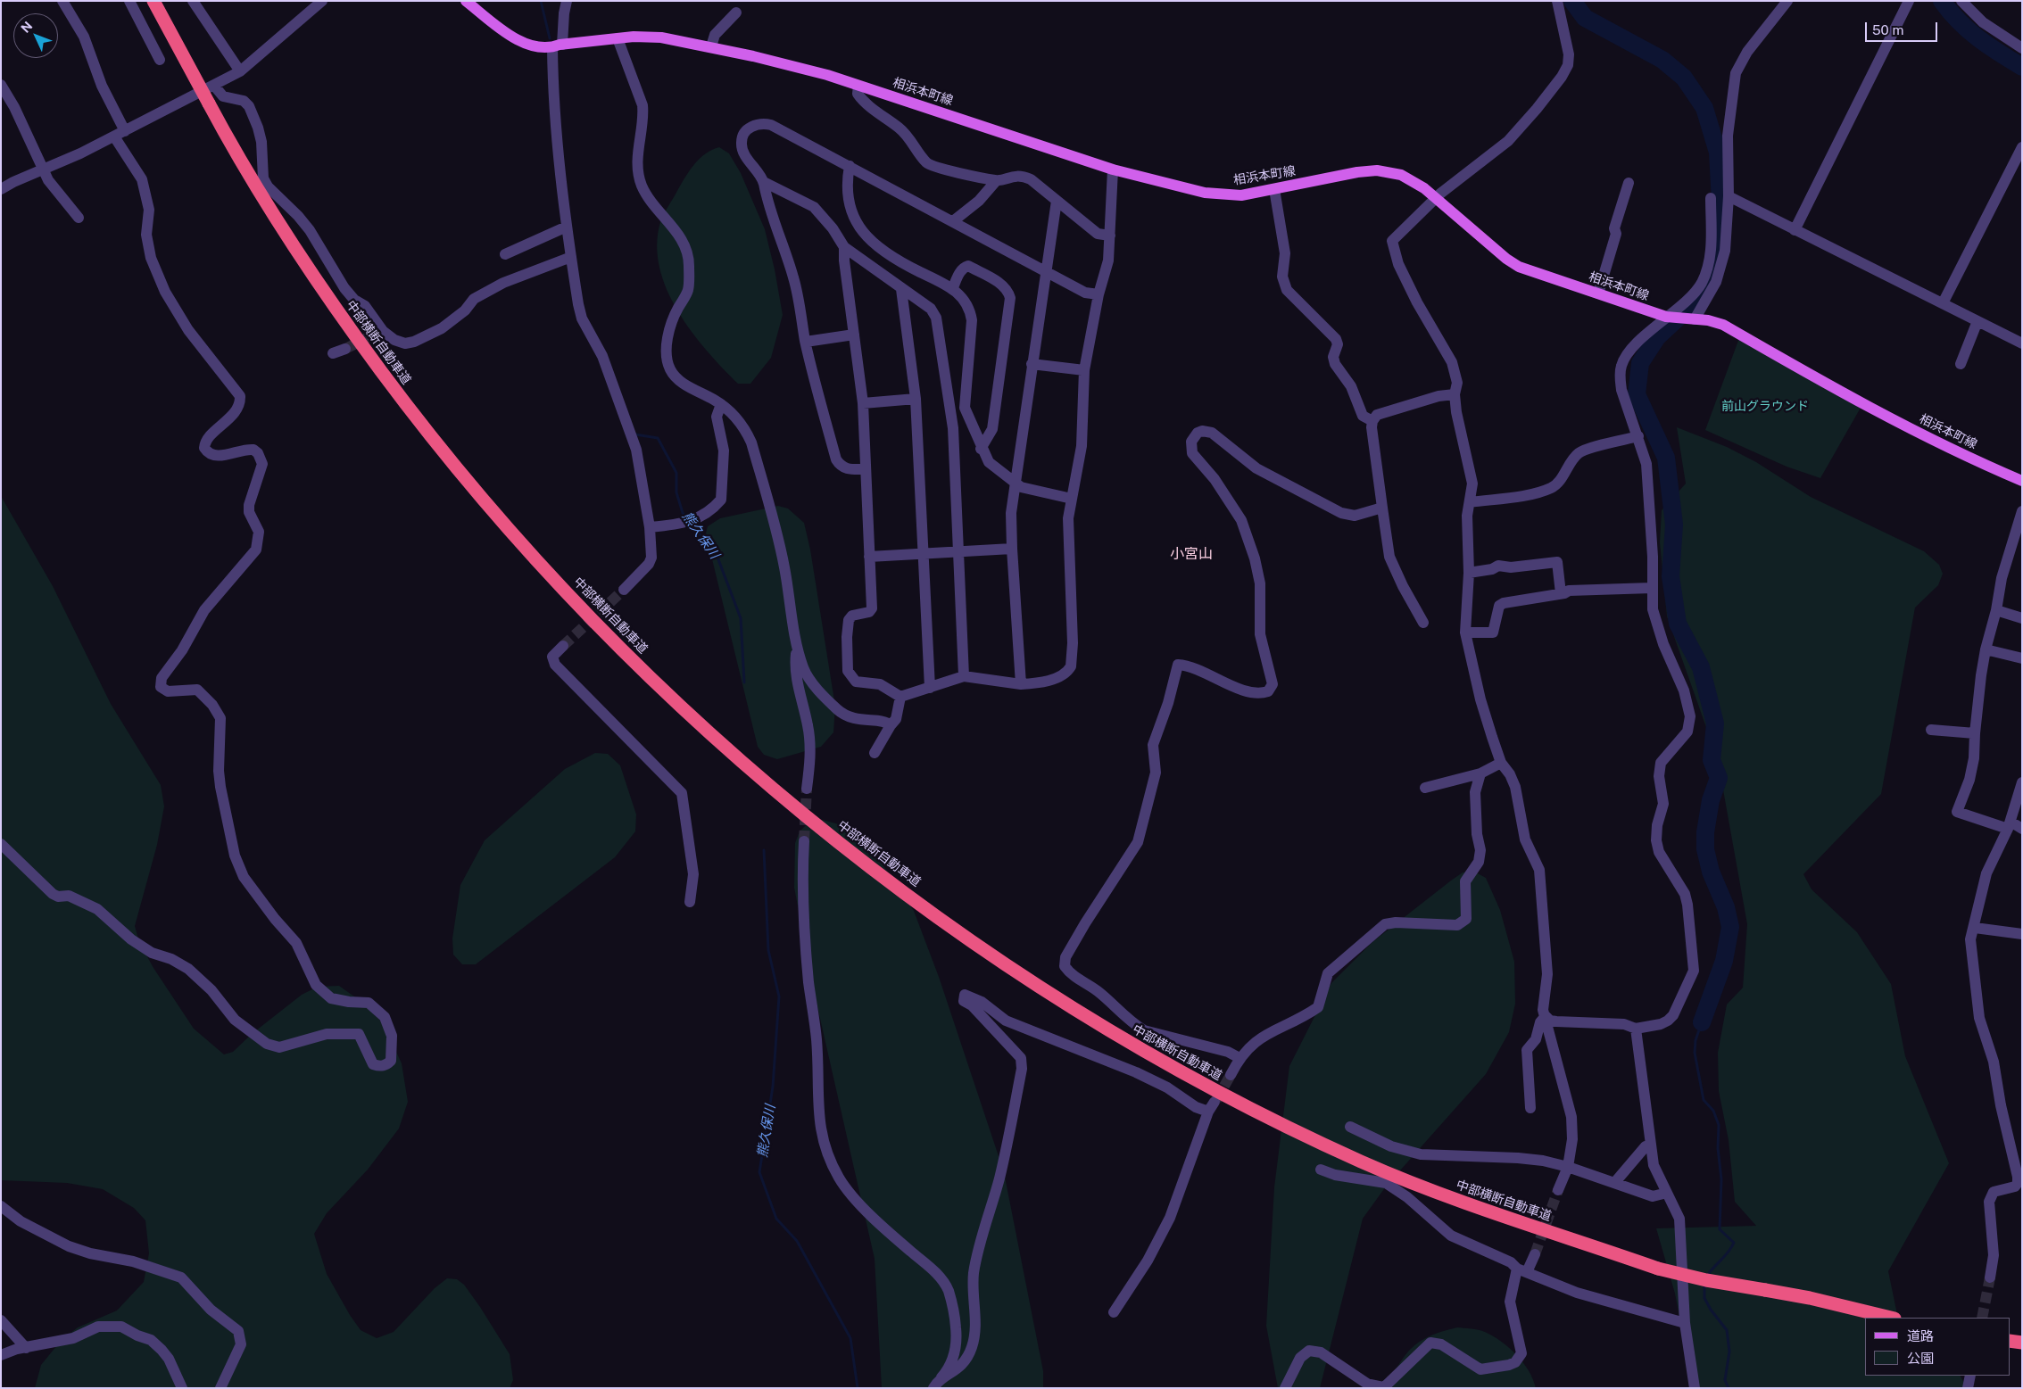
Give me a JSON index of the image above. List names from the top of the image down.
{
  "streets": {
    "highway": ["中部横断自動車道"],
    "main road": ["相浜本町線"]
  },
  "districts": ["小宮山"],
  "water": ["熊久保川"],
  "parks": ["前山グラウンド"],
  "legend": ["道路", "公園"],
  "scale_bar": "50 m",
  "north": "top left"
}
